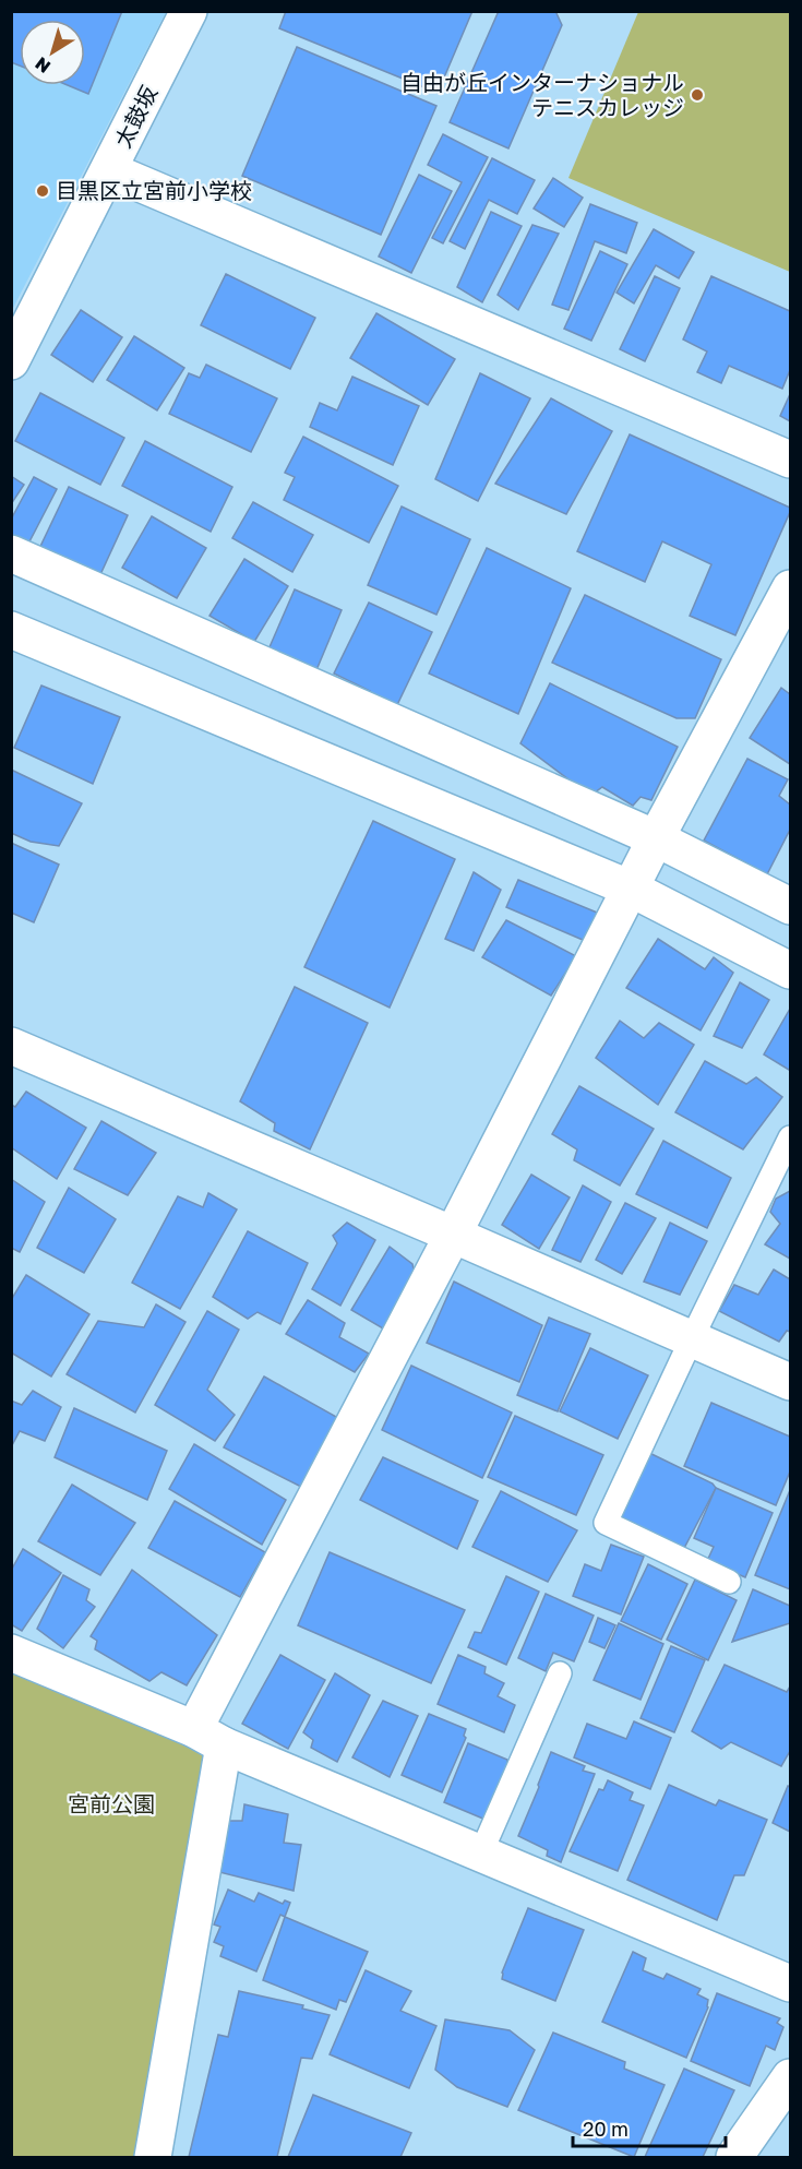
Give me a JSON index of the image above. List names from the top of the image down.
{
  "streets": {
    "street": ["太鼓坂"]
  },
  "parks": ["宮前公園"],
  "places": ["自由が丘インターナショナル テニスカレッジ", "目黒区立宮前小学校"],
  "scale_bar": "20 m",
  "north": "bottom left"
}
